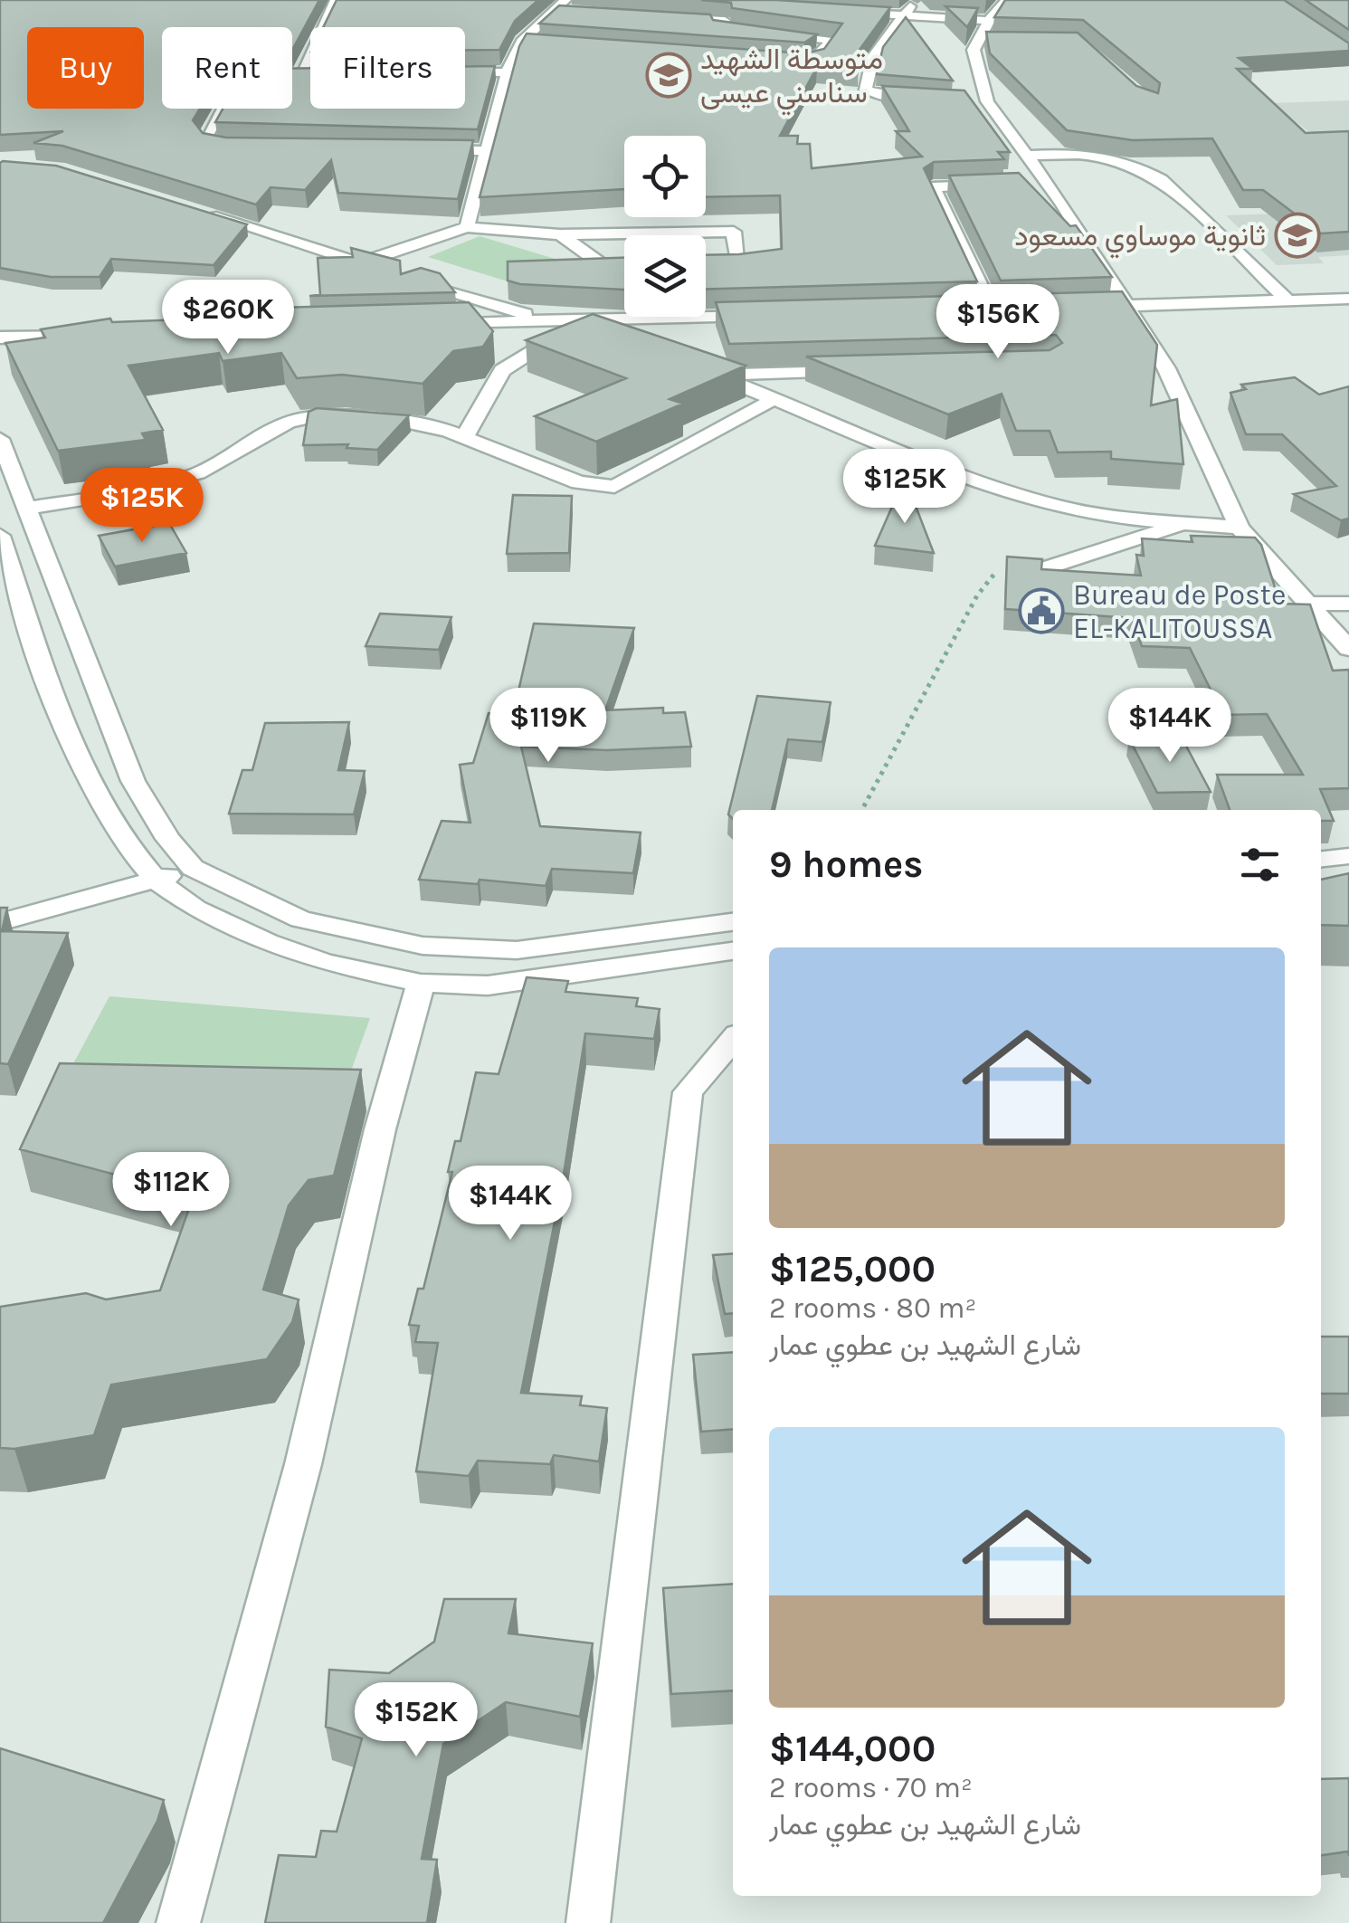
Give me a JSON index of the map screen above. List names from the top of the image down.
{
  "places": {
    "school or university": ["متوسطة الشهيد سناسني عيسى", "ثانوية موساوي مسعود"],
    "public building": ["Bureau de Poste EL-KALITOUSSA"]
  },
  "page": {
    "chip": ["Buy", "Rent", "Filters"],
    "price": [
      "$260K",
      "$156K",
      "$125K",
      "$125K",
      "$119K",
      "$144K",
      "$112K",
      "$144K",
      "$152K"
    ],
    "heading": "9 homes",
    "list": [
      {
        "name": "$125,000",
        "note": "2 rooms · 80 m² · شارع الشهيد بن عطوي عمار"
      },
      {
        "name": "$144,000",
        "note": "2 rooms · 70 m² · شارع الشهيد بن عطوي عمار"
      }
    ]
  }
}
